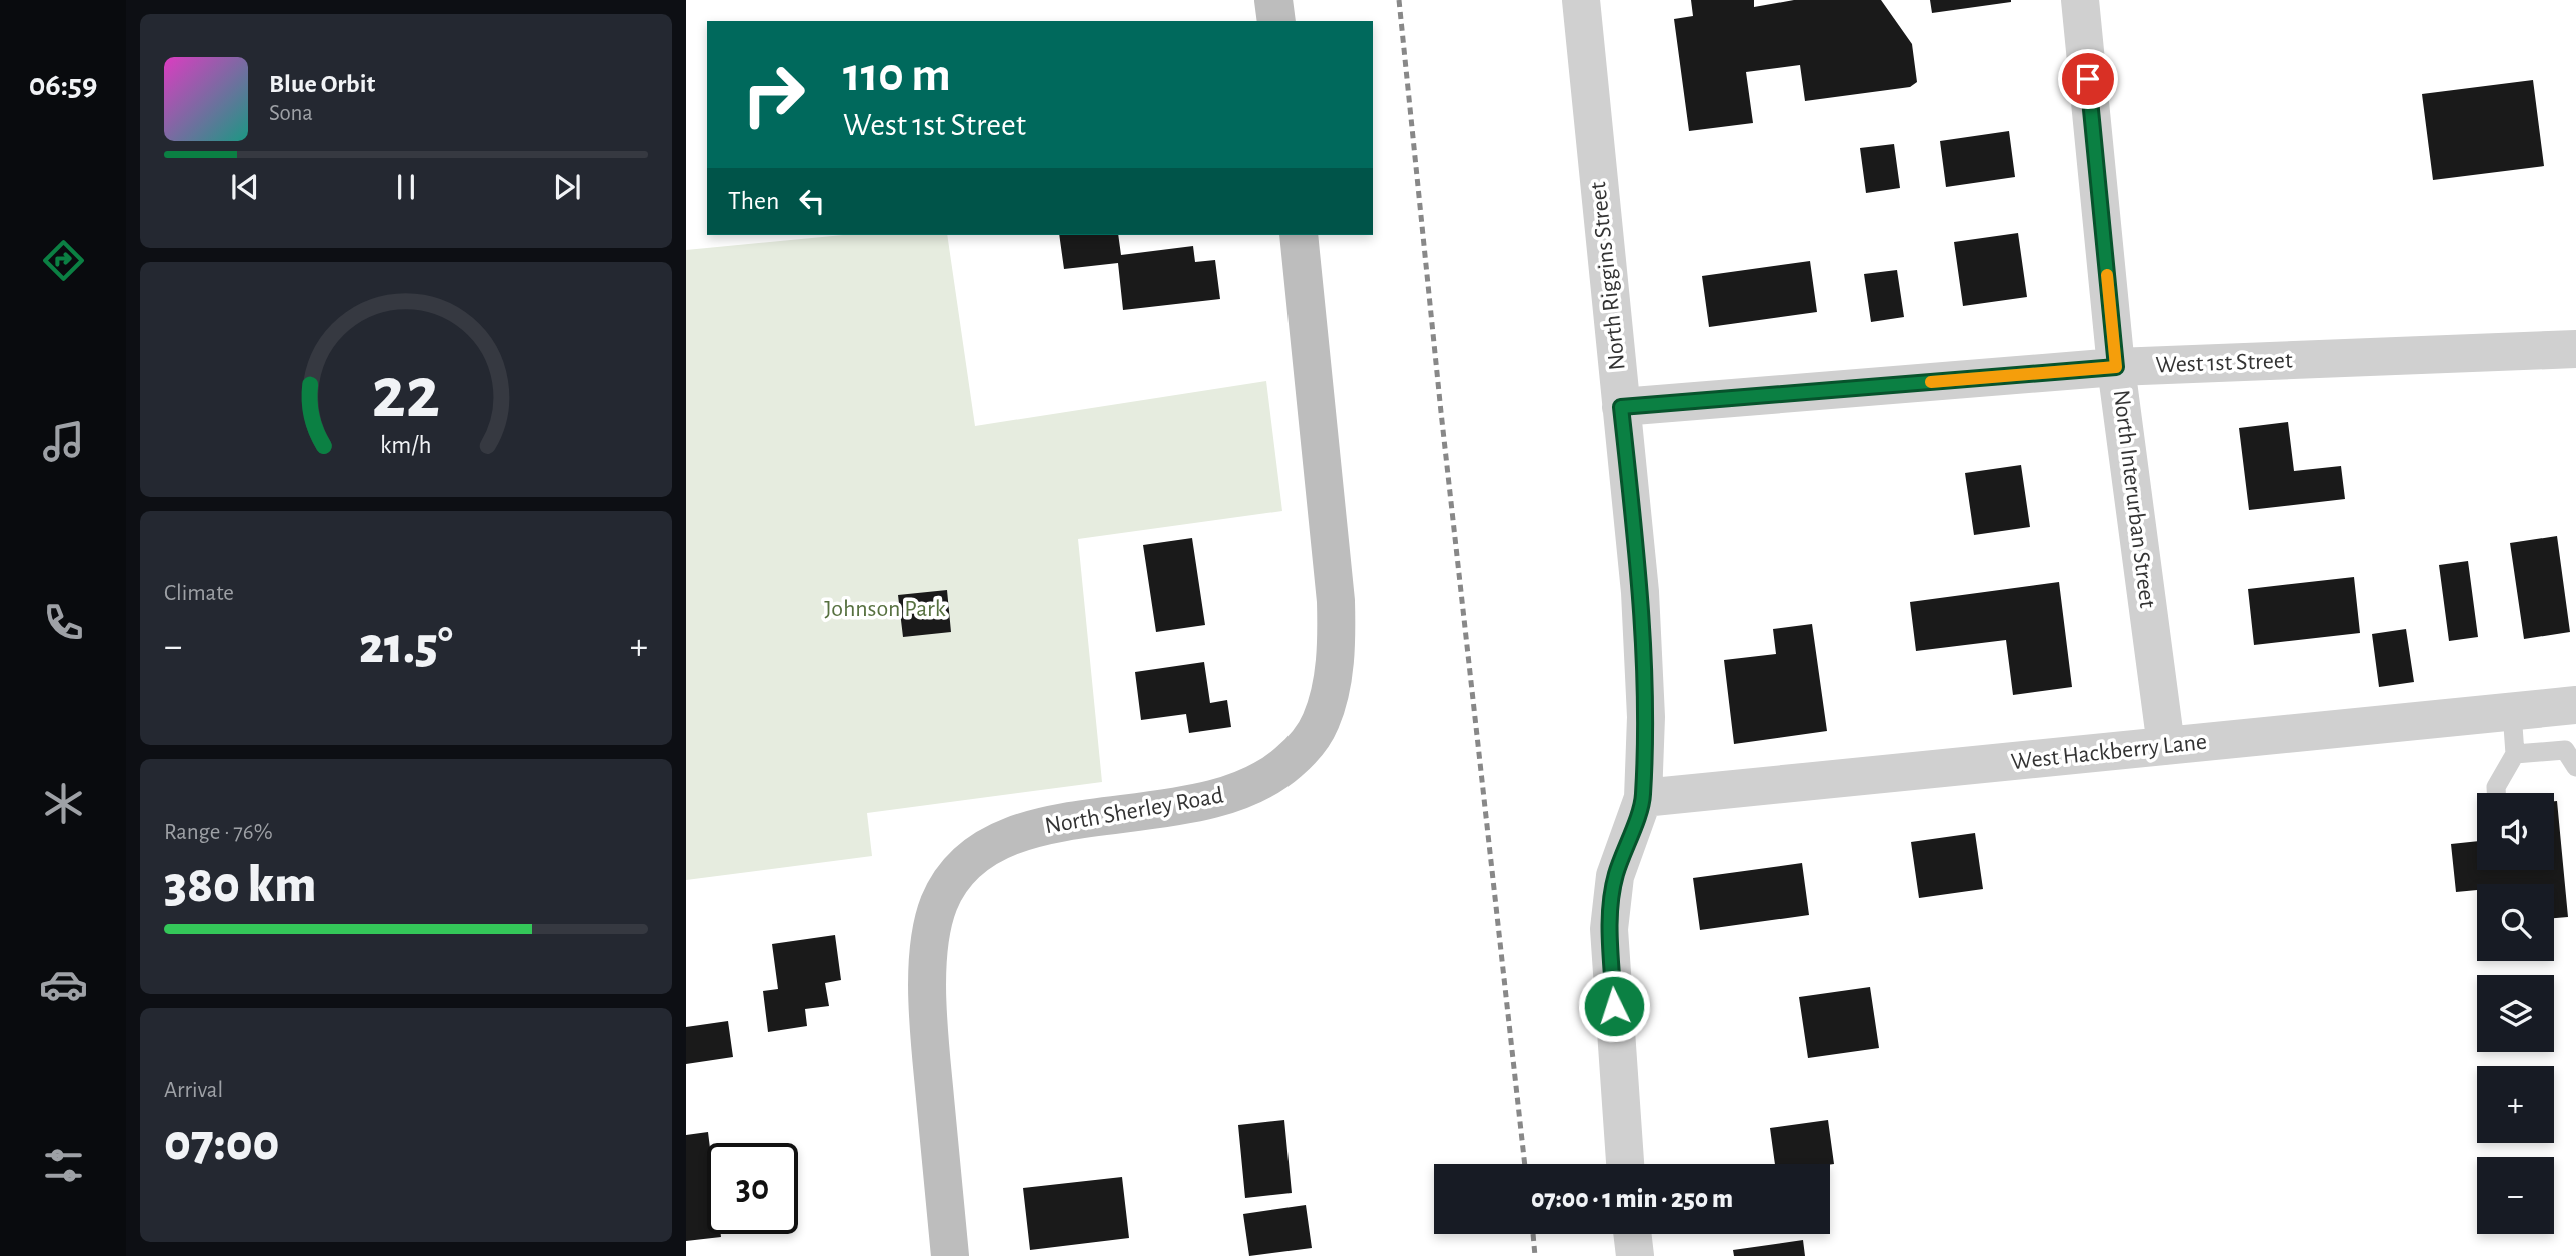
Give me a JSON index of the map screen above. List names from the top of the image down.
{
  "streets": {
    "main road": ["North Sherley Road"],
    "street": [
      "North Riggins Street",
      "West 1st Street",
      "North Interurban Street",
      "West Hackberry Lane"
    ]
  },
  "crossings": [
    ["North Riggins Street", "West 1st Street"],
    ["North Riggins Street", "West Hackberry Lane"],
    ["West 1st Street", "North Interurban Street"],
    ["North Interurban Street", "West Hackberry Lane"]
  ],
  "parks": ["Johnson Park"],
  "page": {
    "tabs": "06:59",
    "turn": ["110 m", "West 1st Street"],
    "song": ["Blue Orbit", "Sona"],
    "then": "Then",
    "tile": [
      "Climate",
      ["Range · 76%", "380 km"],
      ["Arrival", "07:00"]
    ],
    "heat": ["−", "21.5°", "+"],
    "map_buttons": ["+", "−"],
    "limit": "30",
    "trip": "07:00 · 1 min · 250 m",
    "gauge": ["22", "km/h"]
  }
}
